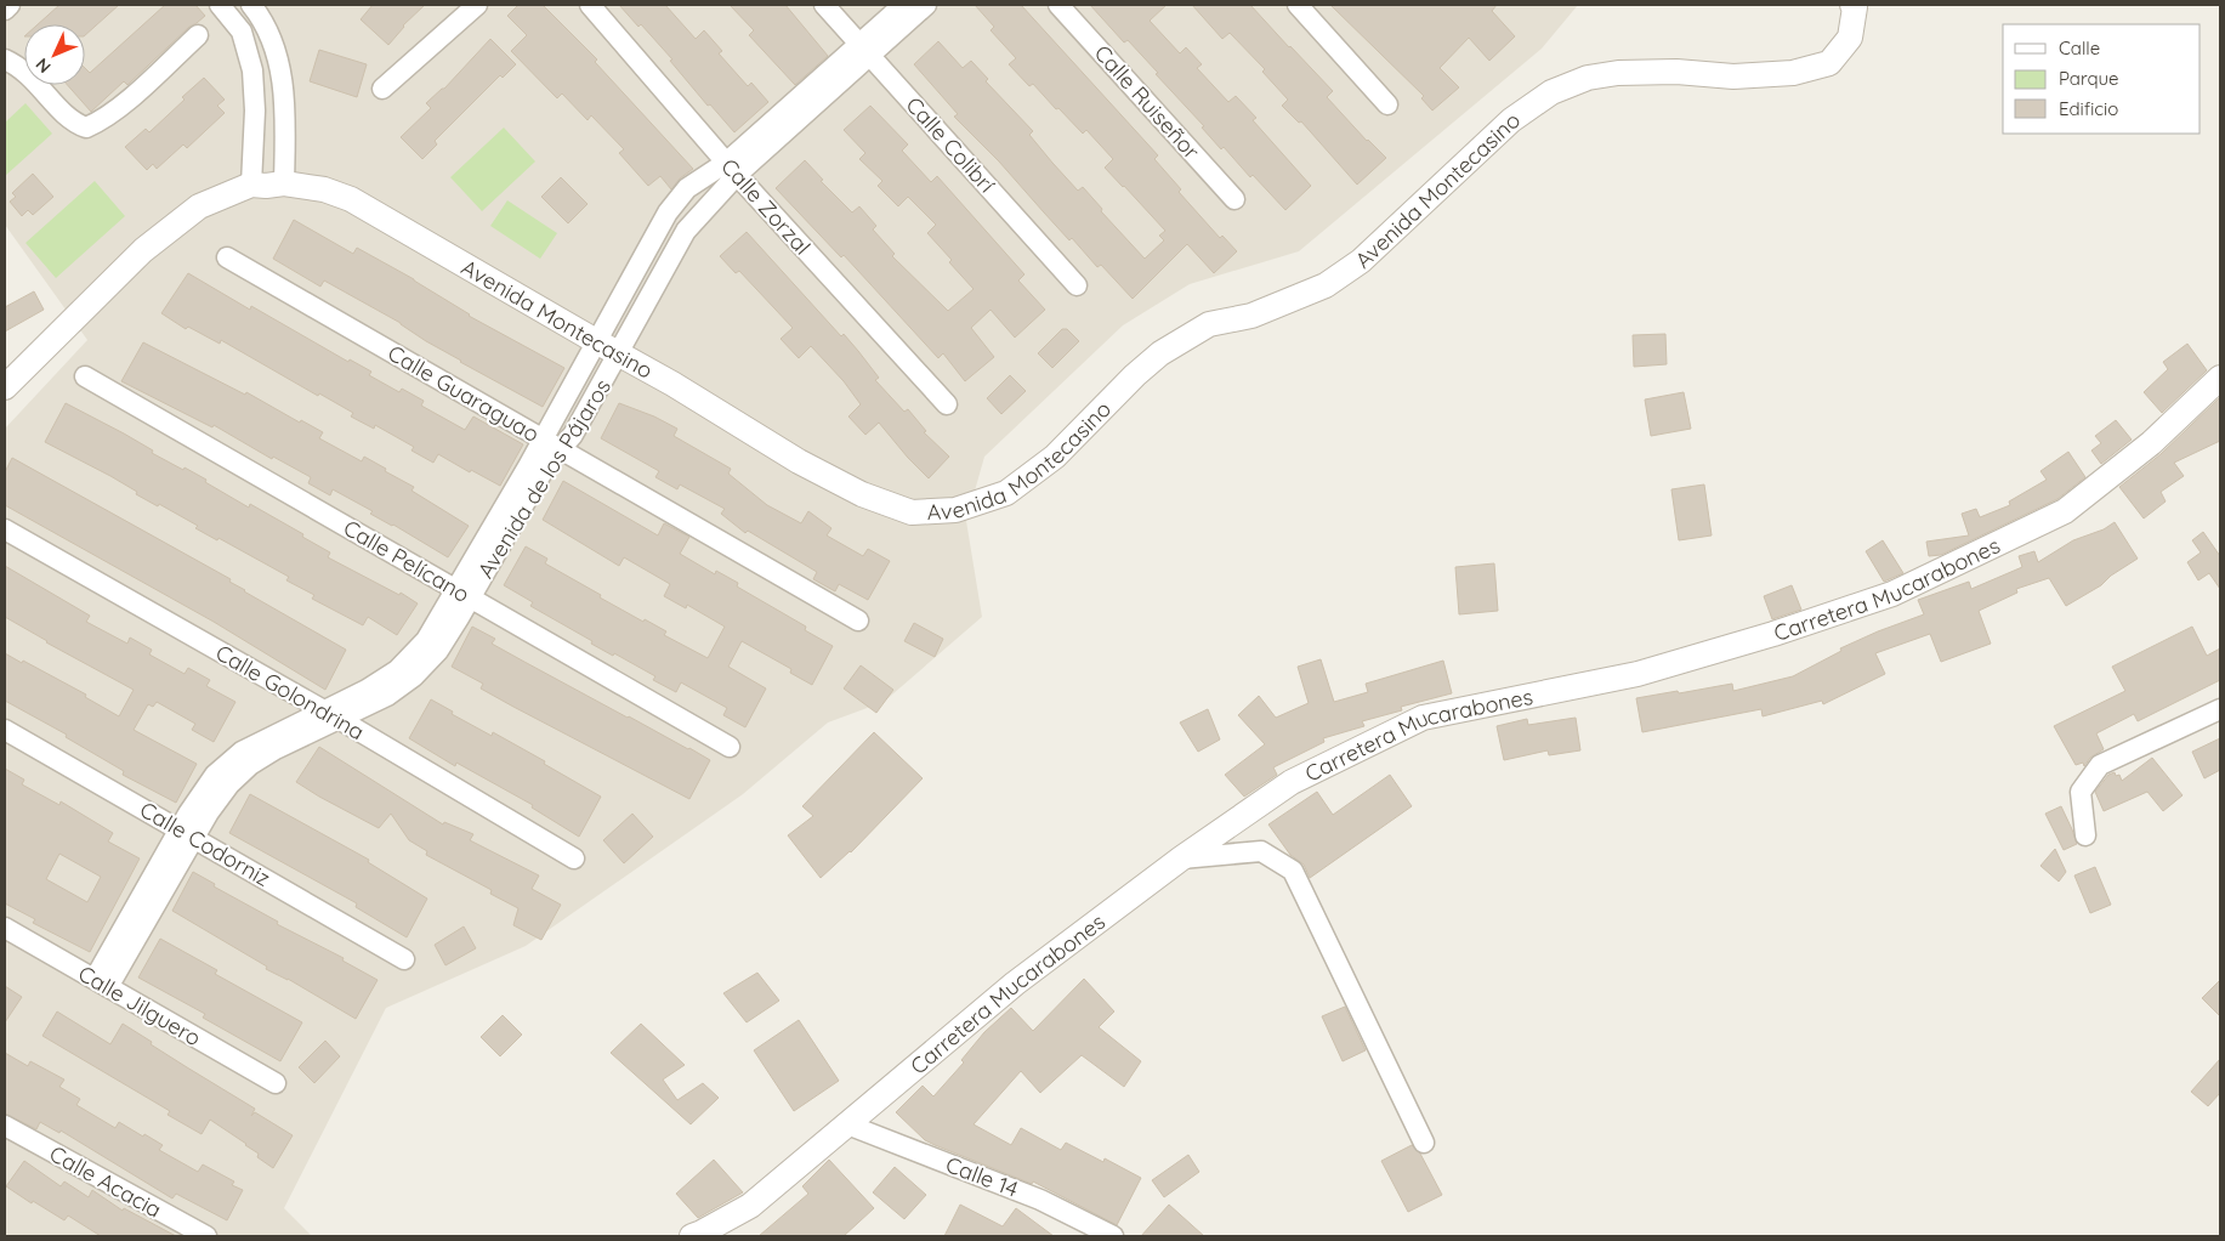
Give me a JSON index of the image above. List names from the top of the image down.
{
  "streets": {
    "street": [
      "Calle Ruiseñor",
      "Calle Colibrí",
      "Avenida Montecasino",
      "Calle Zorzal",
      "Calle Guaraguao",
      "Avenida de los Pájaros",
      "Calle Pelícano",
      "Carretera Mucarabones",
      "Calle Golondrina",
      "Calle Codorniz",
      "Calle Jilguero",
      "Calle 14",
      "Calle Acacia"
    ]
  },
  "crossings": [
    ["Calle Colibrí", "Avenida de los Pájaros"],
    ["Avenida Montecasino", "Avenida de los Pájaros"],
    ["Calle Zorzal", "Avenida de los Pájaros"],
    ["Calle Guaraguao", "Avenida de los Pájaros"],
    ["Avenida de los Pájaros", "Calle Pelícano"],
    ["Avenida de los Pájaros", "Calle Golondrina"],
    ["Avenida de los Pájaros", "Calle Codorniz"],
    ["Avenida de los Pájaros", "Calle Jilguero"],
    ["Carretera Mucarabones", "Calle 14"]
  ],
  "legend": ["Calle", "Parque", "Edificio"],
  "north": "bottom left"
}
